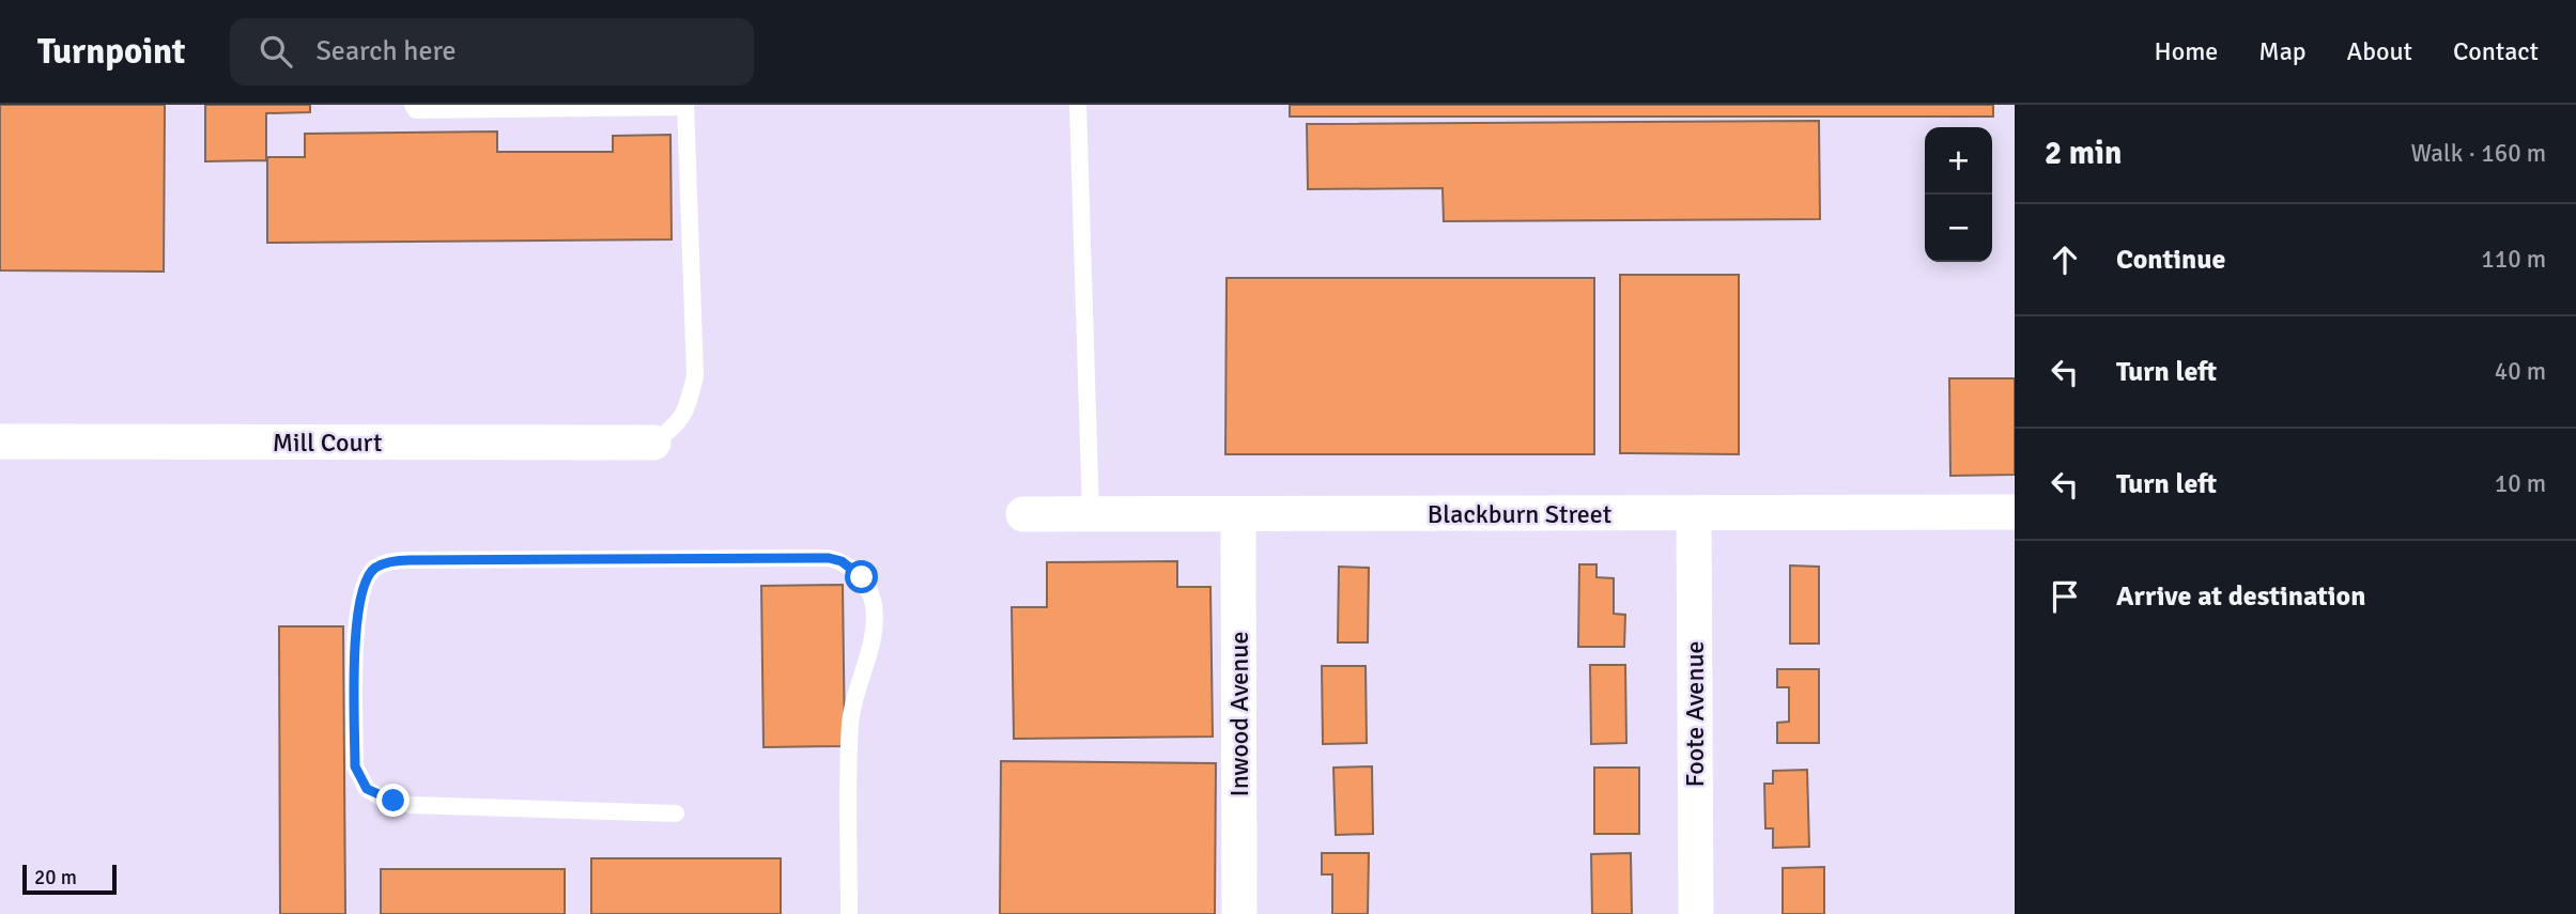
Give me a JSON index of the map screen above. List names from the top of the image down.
{
  "streets": {
    "street": [
      "Mill Court",
      "Blackburn Street",
      "Inwood Avenue",
      "Foote Avenue"
    ]
  },
  "crossings": [
    ["Blackburn Street", "Inwood Avenue"],
    ["Blackburn Street", "Foote Avenue"]
  ],
  "scale_bar": "20 m",
  "page": {
    "header": "Turnpoint",
    "search": "Search here",
    "nav": [
      "Home",
      "Map",
      "About",
      "Contact"
    ],
    "heading": ["2 min", "Walk · 160 m"],
    "map_buttons": ["+", "−"],
    "list": [
      ["Continue", "110 m"],
      ["Turn left", "40 m"],
      ["Turn left", "10 m"],
      "Arrive at destination"
    ],
    "scale": "20 m"
  }
}
